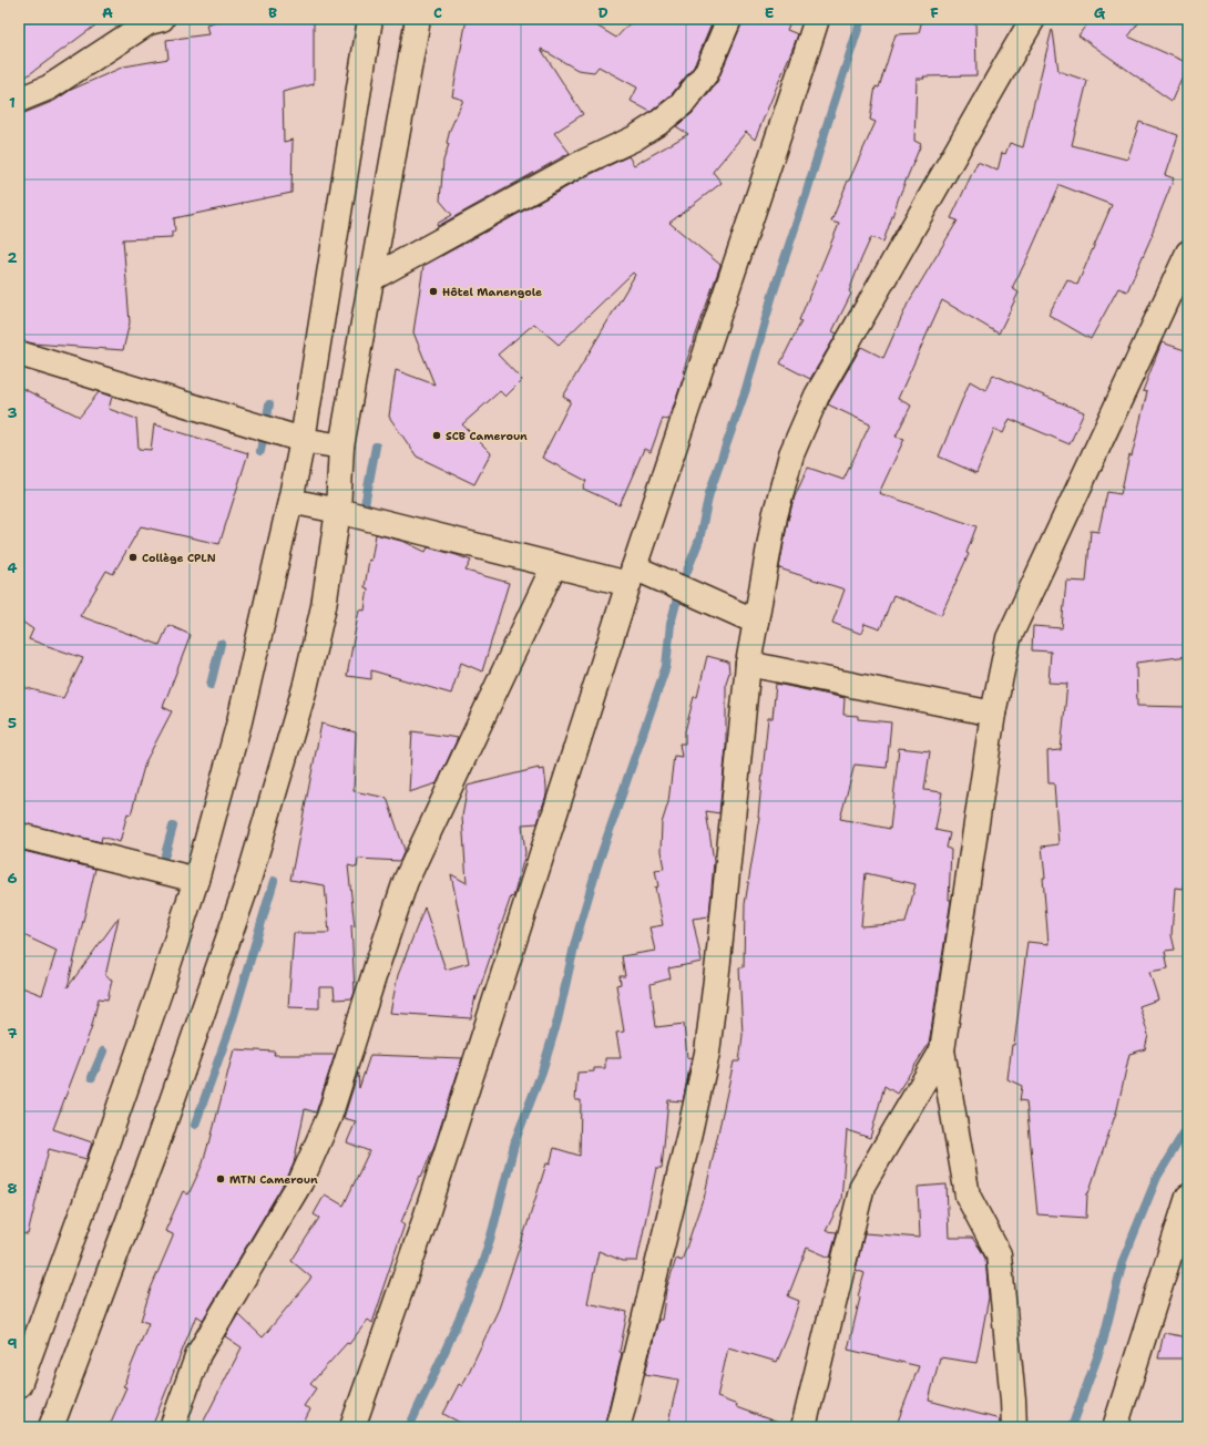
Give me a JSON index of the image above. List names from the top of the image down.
{
  "places": [
    "Hôtel Manengole",
    "SCB Cameroun",
    "Collège CPLN",
    "MTN Cameroun"
  ],
  "grid": {
    "columns": [
      "A",
      "B",
      "C",
      "D",
      "E",
      "F",
      "G"
    ],
    "rows": [
      "1",
      "2",
      "3",
      "4",
      "5",
      "6",
      "7",
      "8",
      "9"
    ]
  }
}
